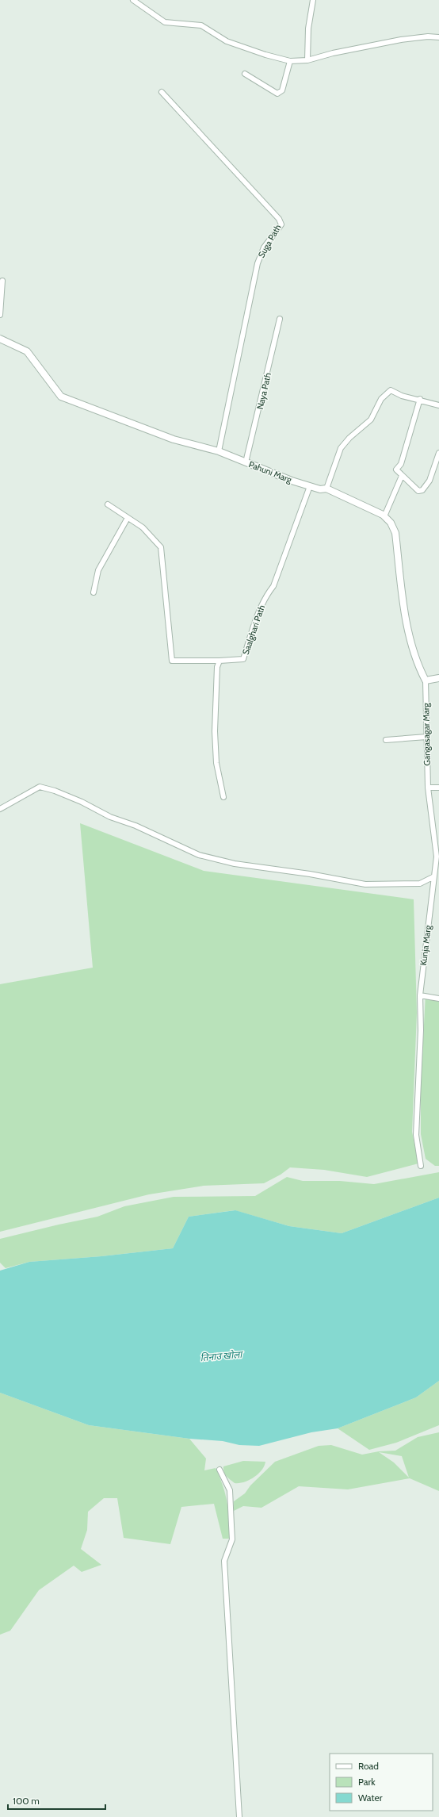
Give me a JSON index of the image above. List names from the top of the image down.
{
  "streets": {
    "street": [
      "Suga Path",
      "Naya Path",
      "Pahuni Marg",
      "Saalghari Path",
      "Gangasagar Marg",
      "Kunja Marg"
    ]
  },
  "crossings": [
    ["Suga Path", "Pahuni Marg"],
    ["Naya Path", "Pahuni Marg"],
    ["Pahuni Marg", "Saalghari Path"],
    ["Pahuni Marg", "Gangasagar Marg"],
    ["Gangasagar Marg", "Kunja Marg"]
  ],
  "water": ["तिनाउ खोला"],
  "legend": ["Road", "Park", "Water"],
  "scale_bar": "100 m"
}
